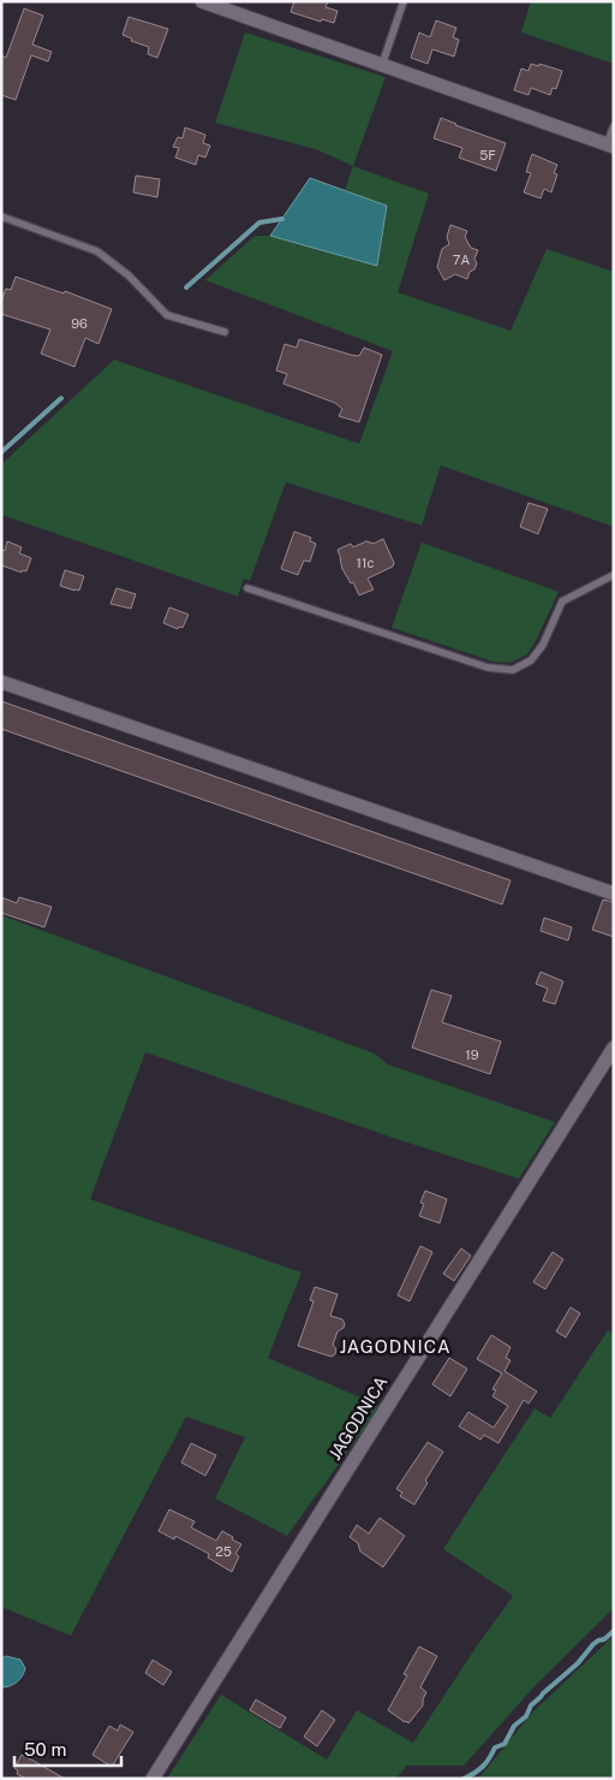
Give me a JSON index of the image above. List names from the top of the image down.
{
  "streets": {
    "street": ["JAGODNICA"]
  },
  "districts": ["JAGODNICA"],
  "house_numbers": [
    "5F",
    "7A",
    "96",
    "11c",
    "19",
    "25"
  ],
  "scale_bar": "50 m"
}
